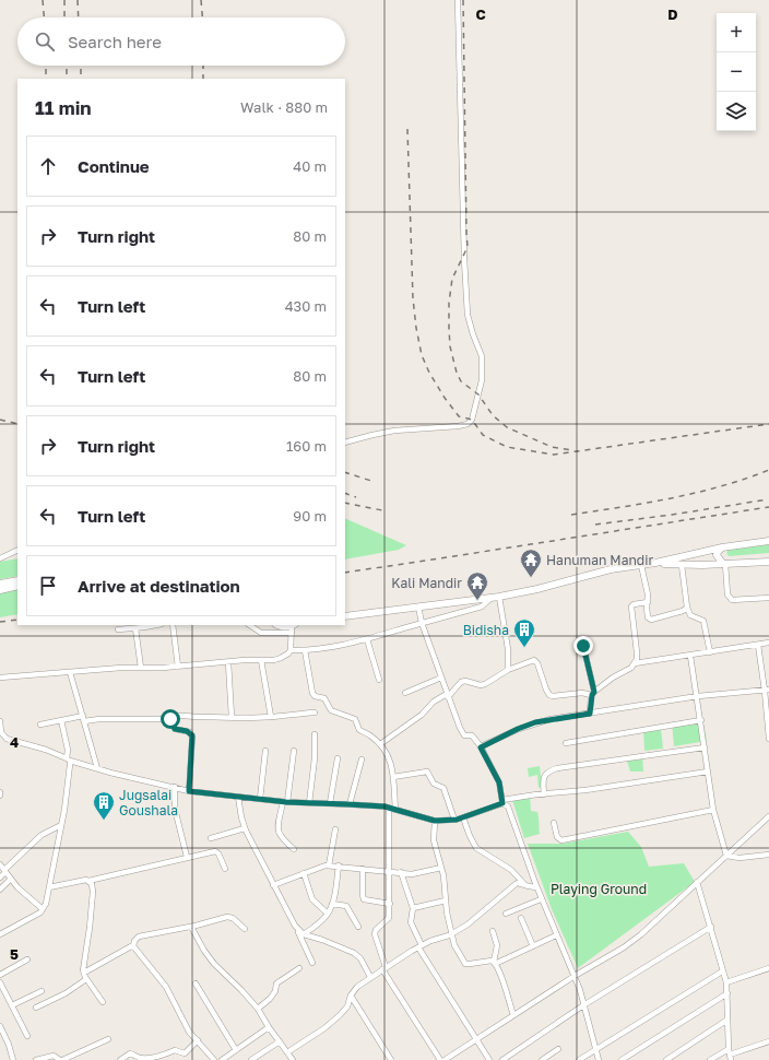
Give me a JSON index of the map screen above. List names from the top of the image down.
{
  "parks": ["Playing Ground"],
  "places": {
    "temple": ["Hanuman Mandir", "Kali Mandir"],
    "building": ["Bidisha", "Jugsalai Goushala"]
  },
  "page": {
    "map_buttons": ["+", "−"],
    "search": "Search here",
    "heading": ["11 min", "Walk · 880 m"],
    "list": [
      ["Continue", "40 m"],
      ["Turn right", "80 m"],
      ["Turn left", "430 m"],
      ["Turn left", "80 m"],
      ["Turn right", "160 m"],
      ["Turn left", "90 m"],
      "Arrive at destination"
    ]
  },
  "grid": {
    "columns": ["C", "D"],
    "rows": ["4", "5"]
  }
}
